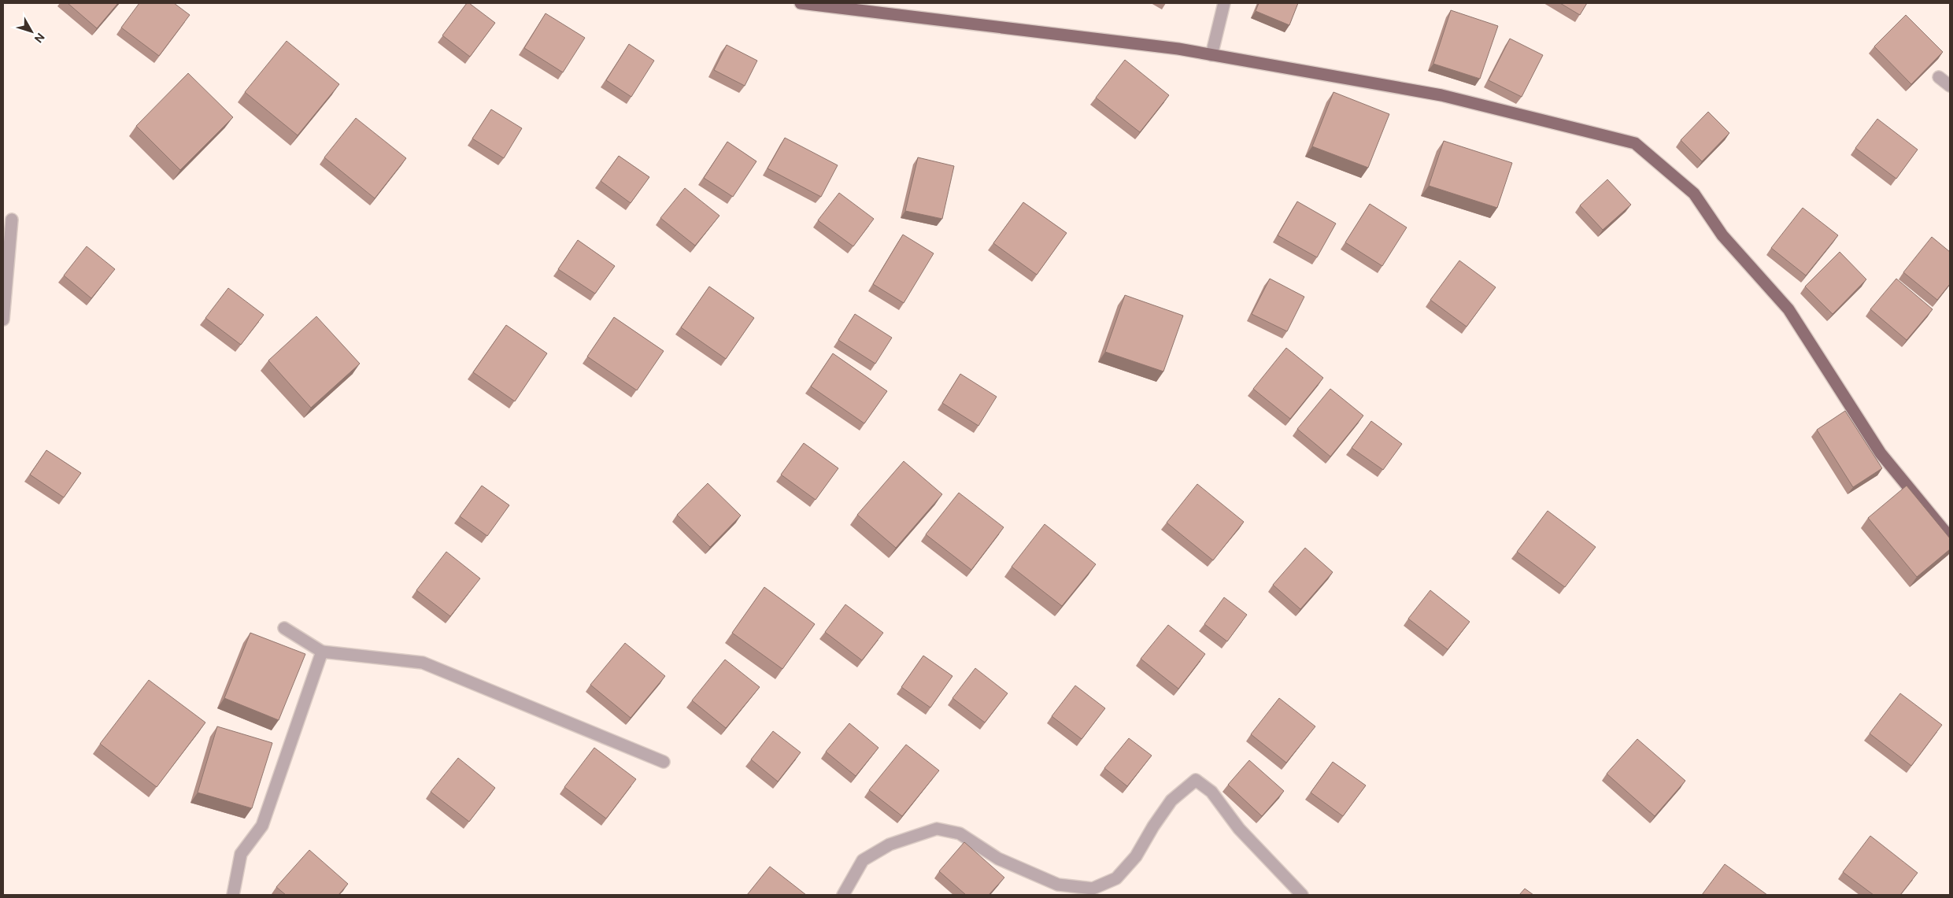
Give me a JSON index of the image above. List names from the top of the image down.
{
  "north": "bottom right"
}
